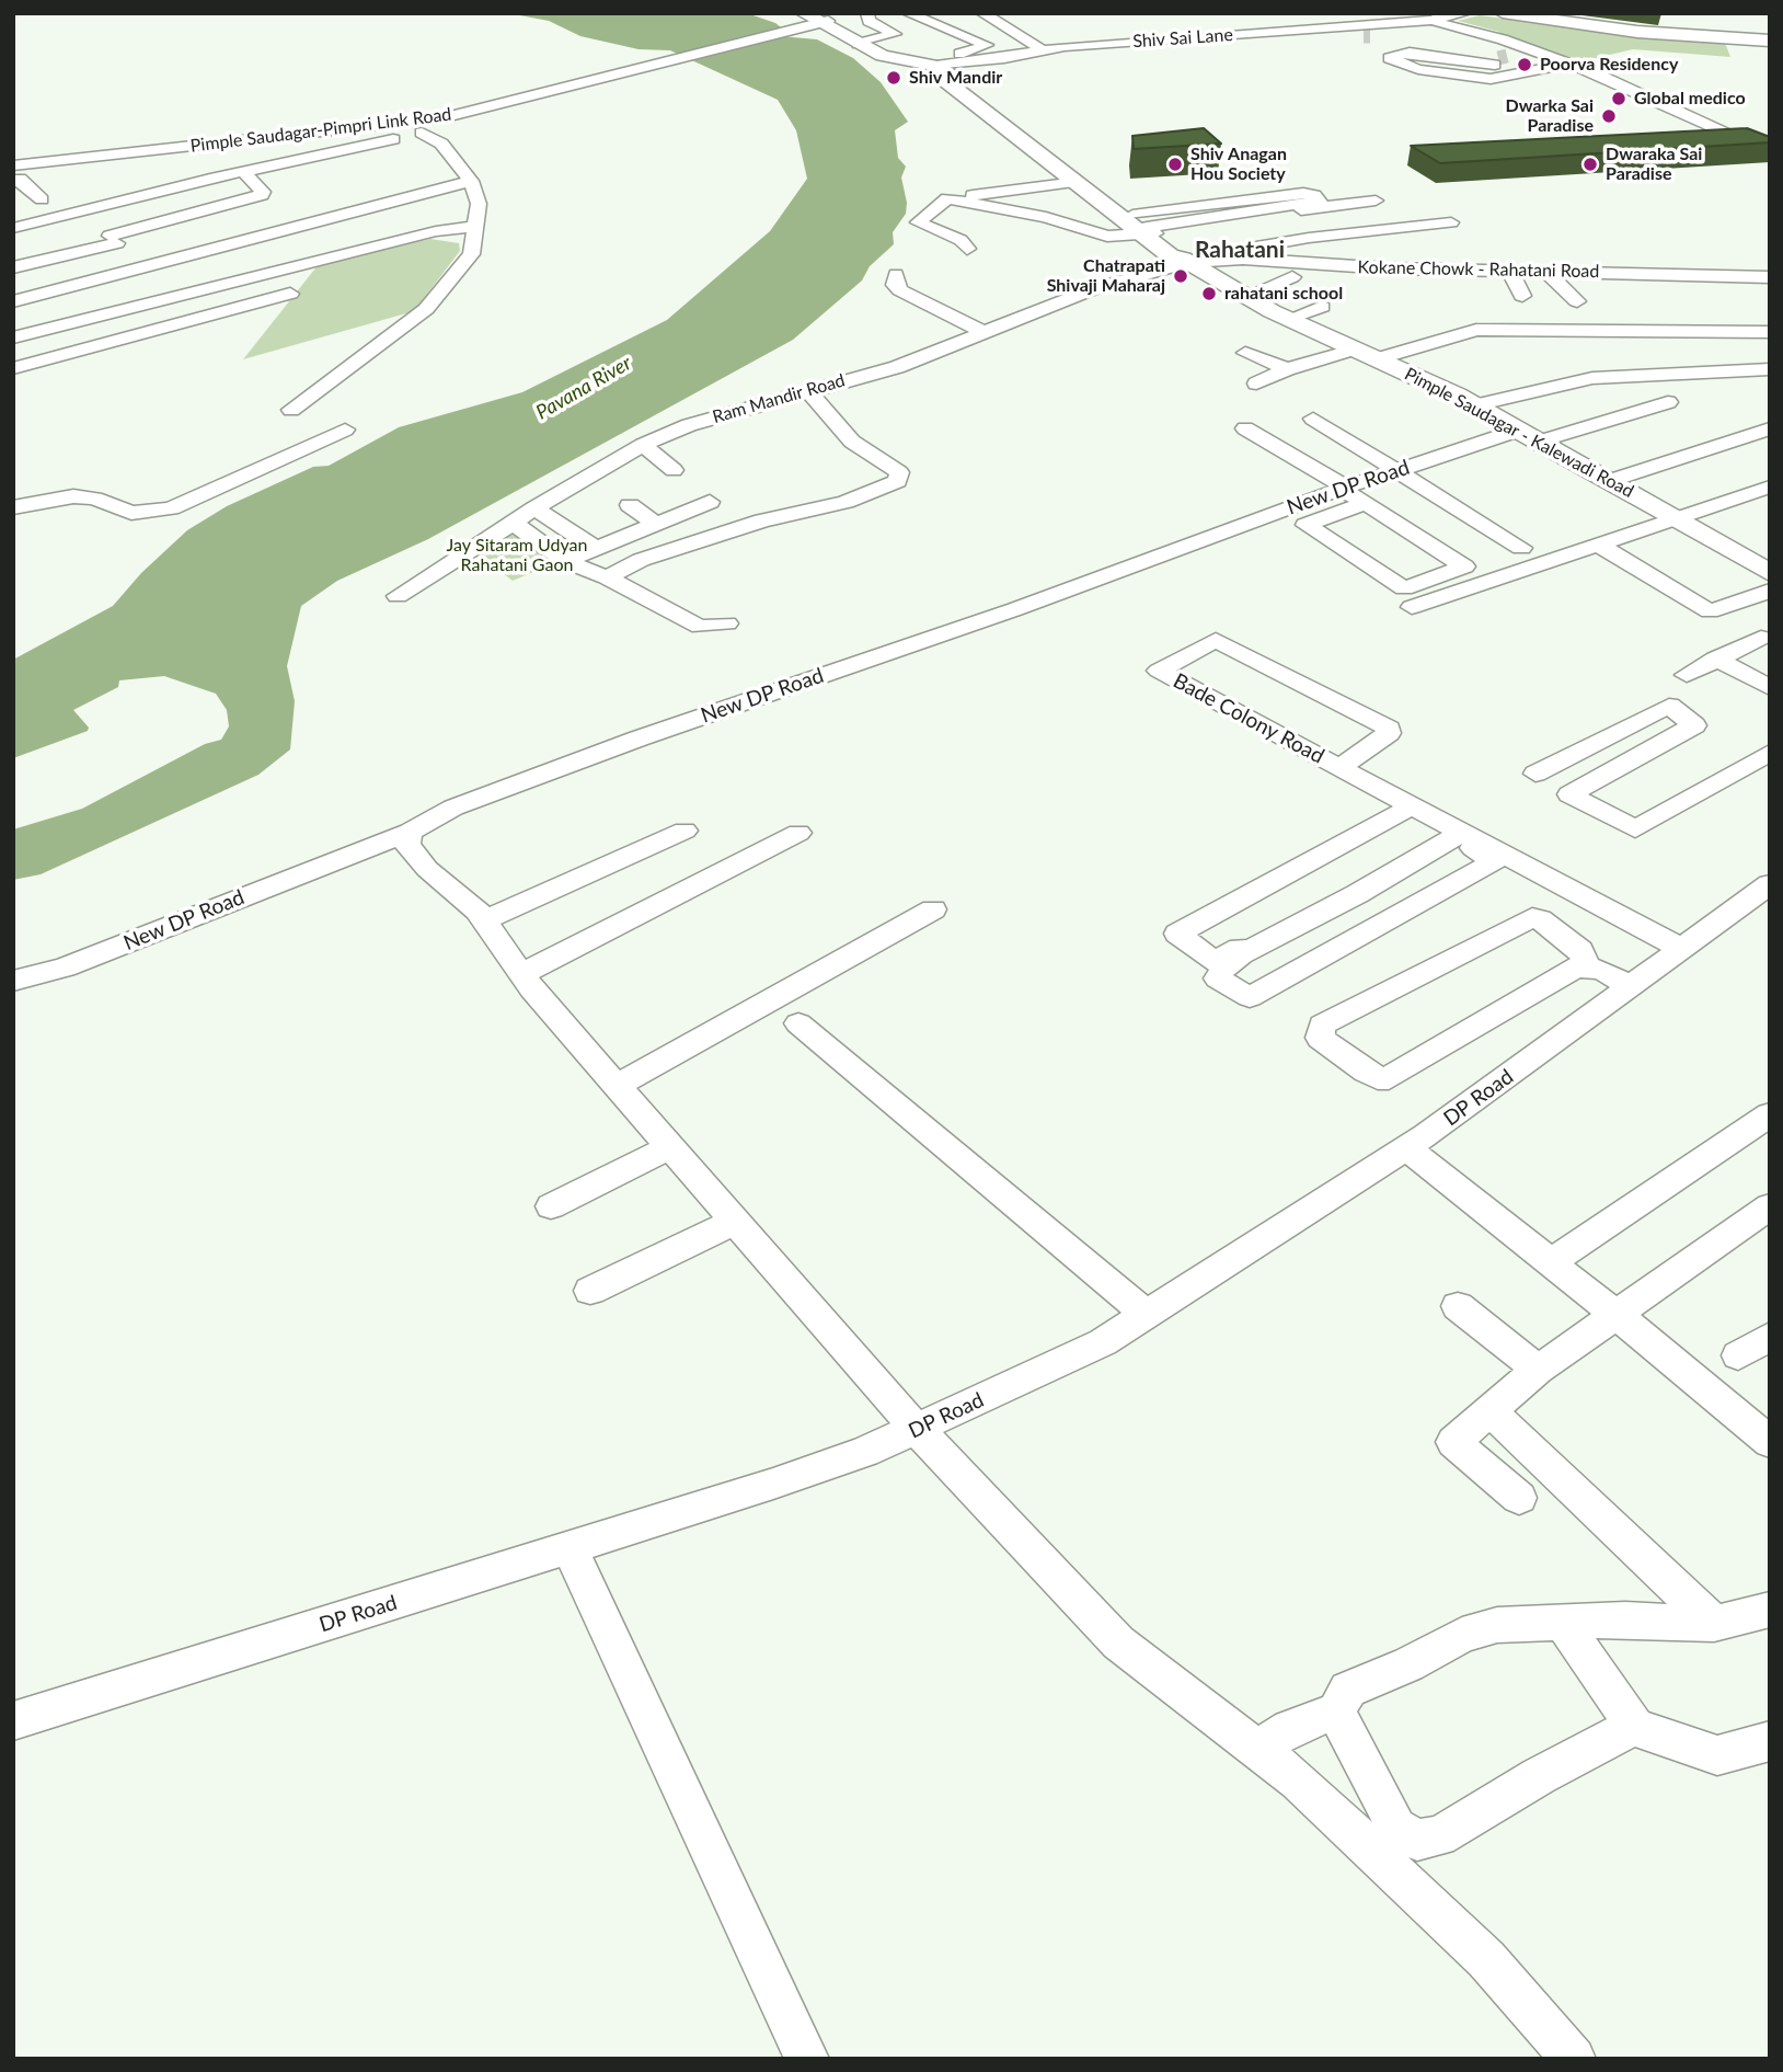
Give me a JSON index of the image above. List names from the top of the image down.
{
  "streets": {
    "main road": ["Pimple Saudagar - Kalewadi Road"],
    "street": [
      "Shiv Sai Lane",
      "Pimple Saudagar-Pimpri Link Road",
      "Kokane Chowk - Rahatani Road",
      "Ram Mandir Road",
      "New DP Road",
      "Bade Colony Road",
      "DP Road"
    ]
  },
  "crossings": [
    ["Shiv Sai Lane", "Pimple Saudagar - Kalewadi Road"],
    ["Kokane Chowk - Rahatani Road", "Ram Mandir Road"],
    ["Kokane Chowk - Rahatani Road", "Pimple Saudagar - Kalewadi Road"],
    ["Ram Mandir Road", "Pimple Saudagar - Kalewadi Road"],
    ["Pimple Saudagar - Kalewadi Road", "New DP Road"],
    ["Bade Colony Road", "DP Road"]
  ],
  "districts": ["Rahatani"],
  "water": ["Pavana River"],
  "parks": ["Jay Sitaram Udyan Rahatani Gaon"],
  "places": [
    "Poorva Residency",
    "Shiv Mandir",
    "Global medico",
    "Dwarka Sai Paradise",
    "Shiv Anagan Hou Society",
    "Dwaraka Sai Paradise",
    "Chatrapati Shivaji Maharaj",
    "rahatani school"
  ]
}
